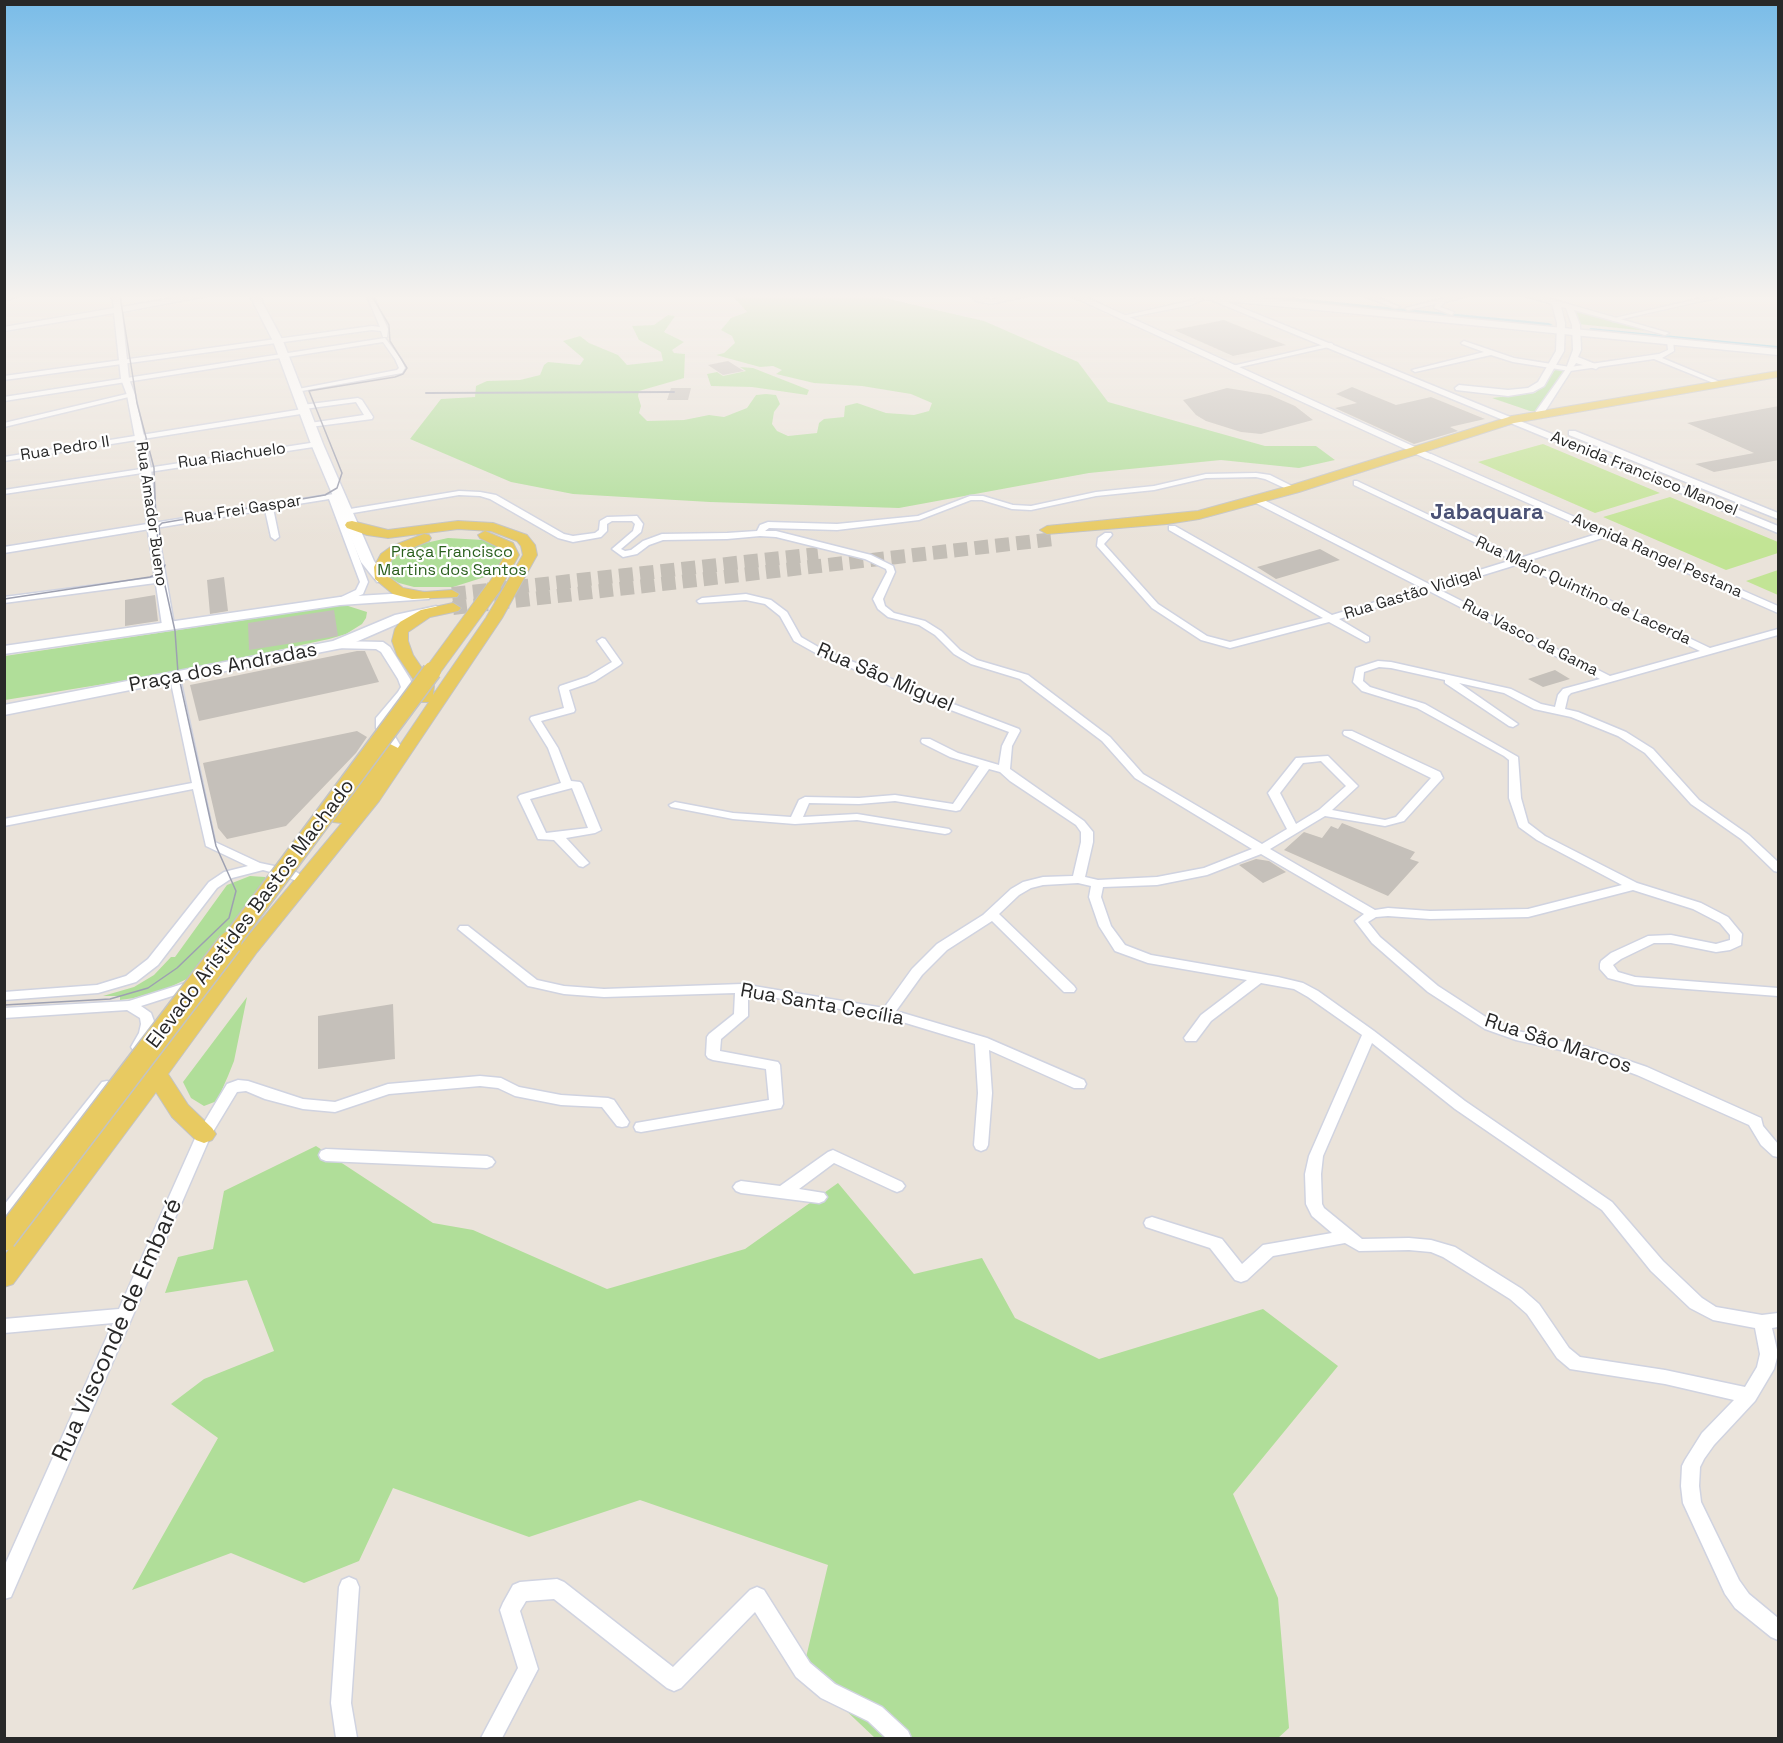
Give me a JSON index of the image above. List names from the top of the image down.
{
  "streets": {
    "main road": ["Avenida Rangel Pestana", "Praça dos Andradas", "Elevado Aristides Bastos Machado"],
    "street": [
      "Rua Pedro II",
      "Rua Riachuelo",
      "Avenida Francisco Manoel",
      "Rua Frei Gaspar",
      "Rua Amador Bueno",
      "Rua Major Quintino de Lacerda",
      "Rua Gastão Vidigal",
      "Rua Vasco da Gama",
      "Rua São Miguel",
      "Rua Santa Cecília",
      "Rua São Marcos",
      "Rua Visconde de Embaré"
    ]
  },
  "crossings": [
    ["Rua Pedro II", "Rua Amador Bueno"],
    ["Rua Riachuelo", "Rua Amador Bueno"],
    ["Rua Frei Gaspar", "Rua Amador Bueno"],
    ["Avenida Rangel Pestana", "Rua Gastão Vidigal"],
    ["Rua Major Quintino de Lacerda", "Rua Gastão Vidigal"],
    ["Rua Gastão Vidigal", "Rua Vasco da Gama"]
  ],
  "districts": ["Jabaquara"],
  "parks": ["Praça Francisco Martins dos Santos"]
}
